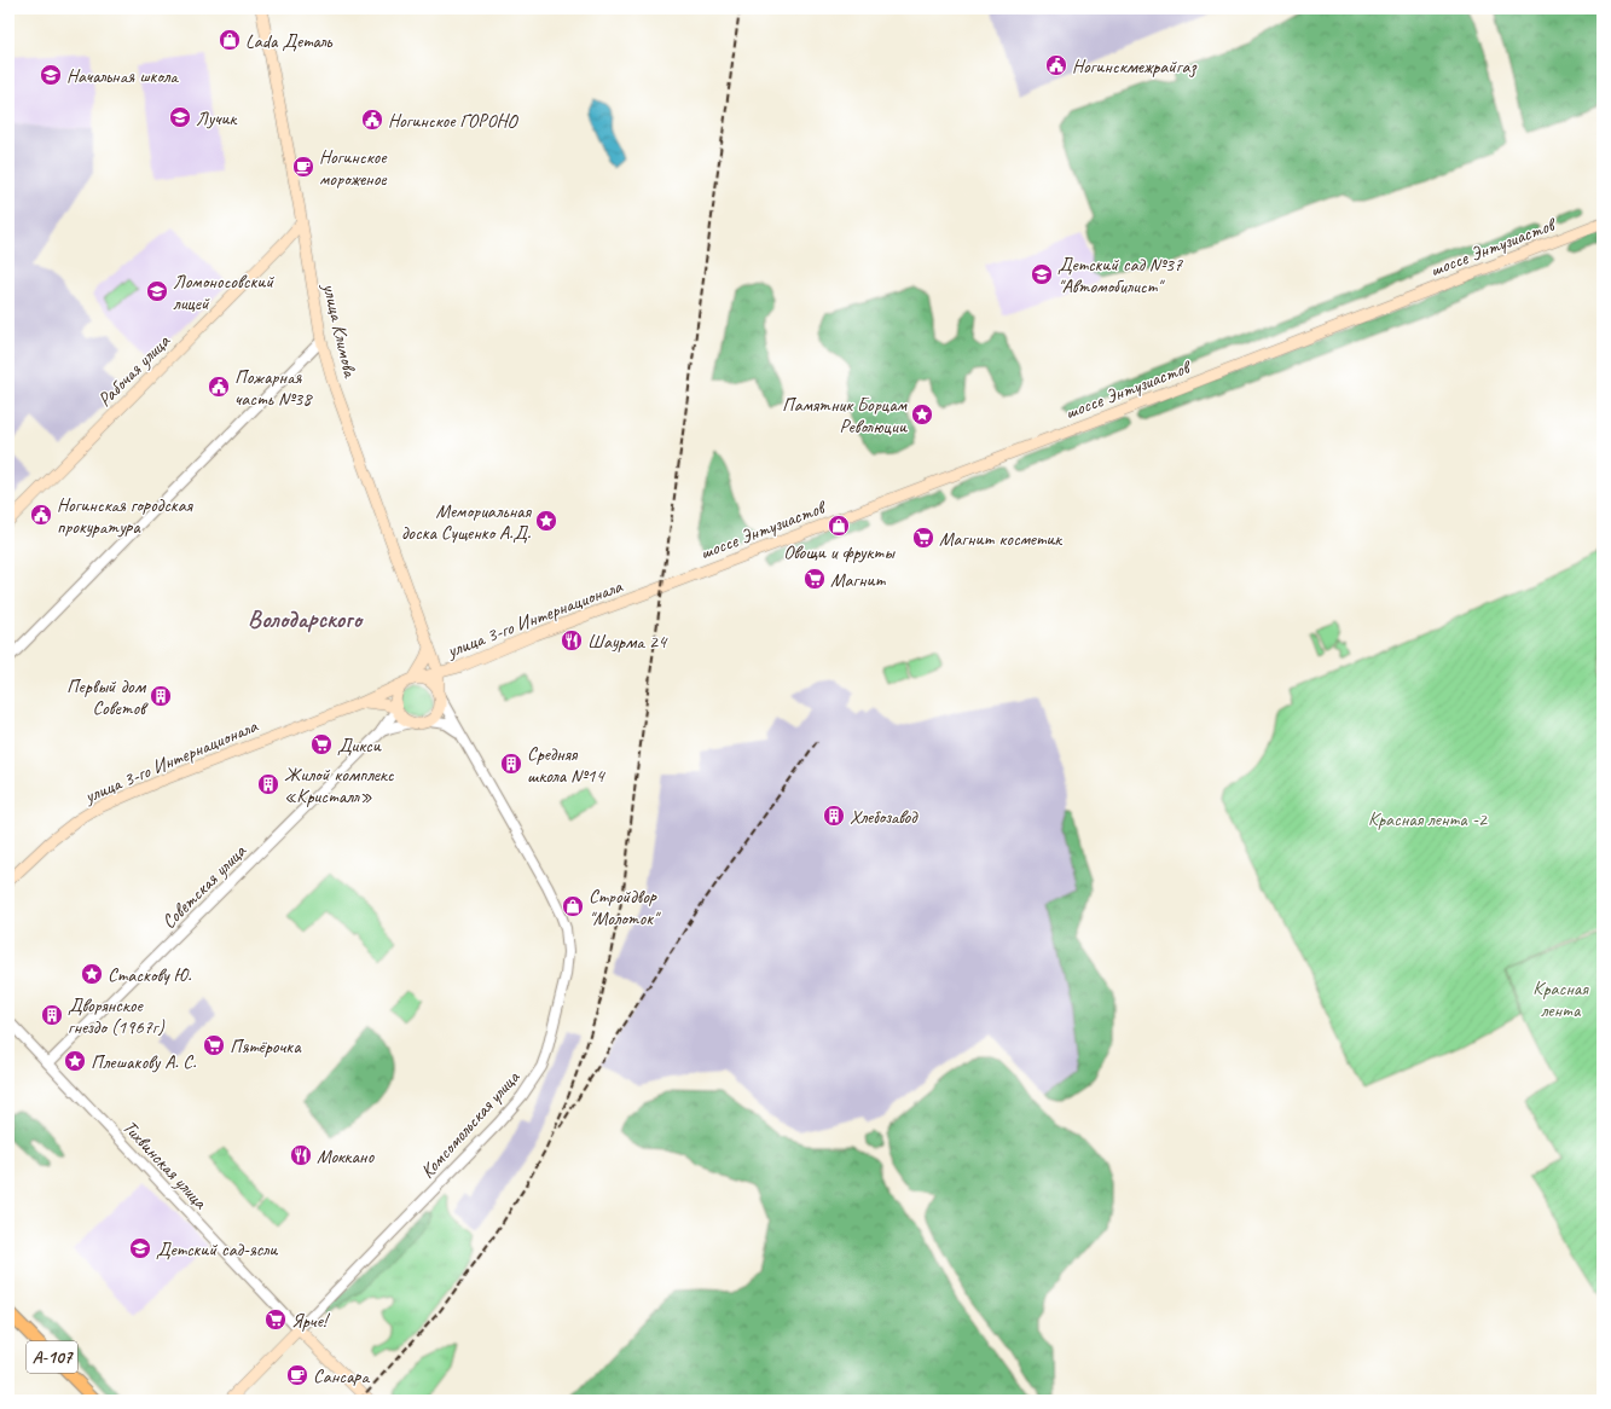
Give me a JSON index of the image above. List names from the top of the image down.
{
  "streets": {
    "main road": [
      "шоссе Энтузиастов",
      "улица Климова",
      "Рабочая улица",
      "улица 3-го Интернационала",
      "Комсомольская улица",
      "А-107"
    ],
    "street": ["Советская улица", "Тихвинская улица"]
  },
  "crossings": [
    ["шоссе Энтузиастов", "улица 3-го Интернационала"],
    ["улица Климова", "Рабочая улица"],
    ["улица Климова", "улица 3-го Интернационала"],
    ["улица 3-го Интернационала", "Советская улица"],
    ["улица 3-го Интернационала", "Комсомольская улица"],
    ["Советская улица", "Комсомольская улица"],
    ["Советская улица", "Тихвинская улица"],
    ["Комсомольская улица", "Тихвинская улица"]
  ],
  "districts": ["Володарского"],
  "parks": ["Красная лента -2", "Красная лента"],
  "places": {
    "shop": ["Lada Деталь", "Овощи и фрукты", "Стройдвор \"Молоток\""],
    "public building": [
      "Ногинскмежрайгаз",
      "Ногинское ГОРОНО",
      "Пожарная часть №38",
      "Ногинская городская прокуратура"
    ],
    "school or university": [
      "Начальная школа",
      "Лучик",
      "Детский сад №37 \"Автомобилист\"",
      "Ломоносовский лицей",
      "Детский сад-ясли"
    ],
    "cafe": ["Ногинское мороженое", "Сансара"],
    "place": [
      "Памятник Борцам Революции",
      "Мемориальная доска Сущенко А.Д.",
      "Стаскову Ю.",
      "Плешакову А. С."
    ],
    "supermarket": [
      "Магнит косметик",
      "Магнит",
      "Дикси",
      "Пятёрочка",
      "Ярче!"
    ],
    "restaurant": ["Шаурма 24", "Моккано"],
    "building": [
      "Первый дом Советов",
      "Средняя школа №14",
      "Жилой комплекс «Кристалл»",
      "Хлебозавод",
      "Дворянское гнездо (1967г)"
    ]
  }
}
